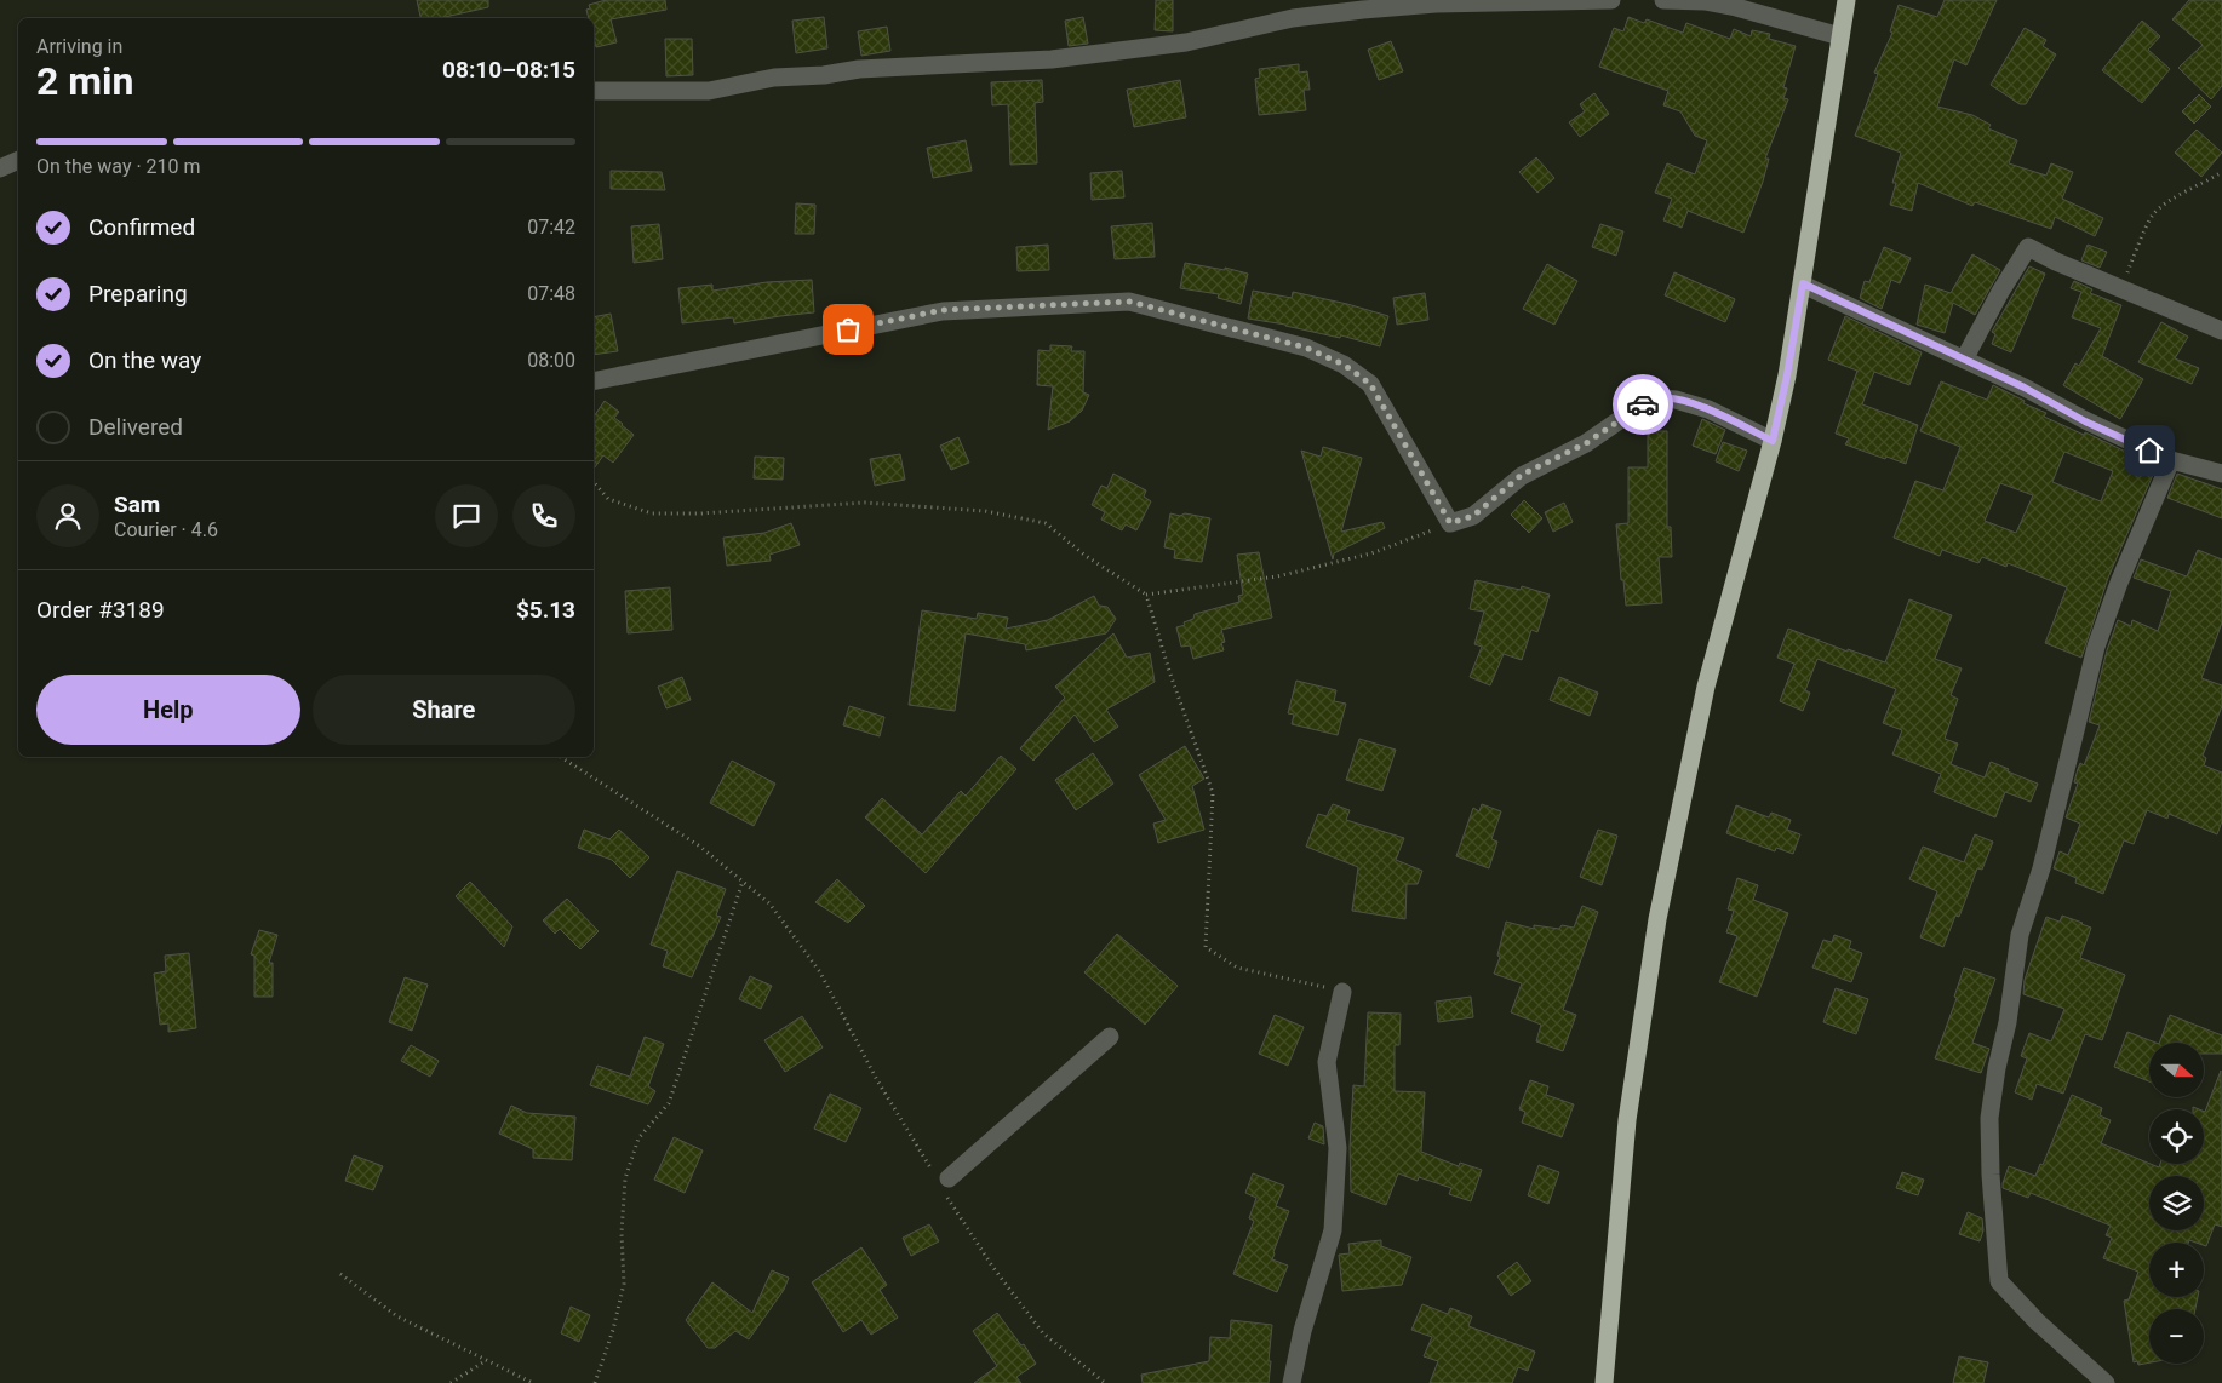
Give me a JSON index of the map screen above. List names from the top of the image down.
{
  "north": "right",
  "page": {
    "heading": ["2 min", "Arriving in", "08:10–08:15"],
    "panel": [
      "Sam",
      "Courier · 4.6",
      "Order #3189",
      "$5.13"
    ],
    "bar": "On the way · 210 m",
    "list": [
      ["Confirmed", "07:42"],
      ["Preparing", "07:48"],
      ["On the way", "08:00"],
      "Delivered"
    ],
    "buttons": ["Help", "Share"],
    "map_buttons": ["+", "−"]
  }
}
